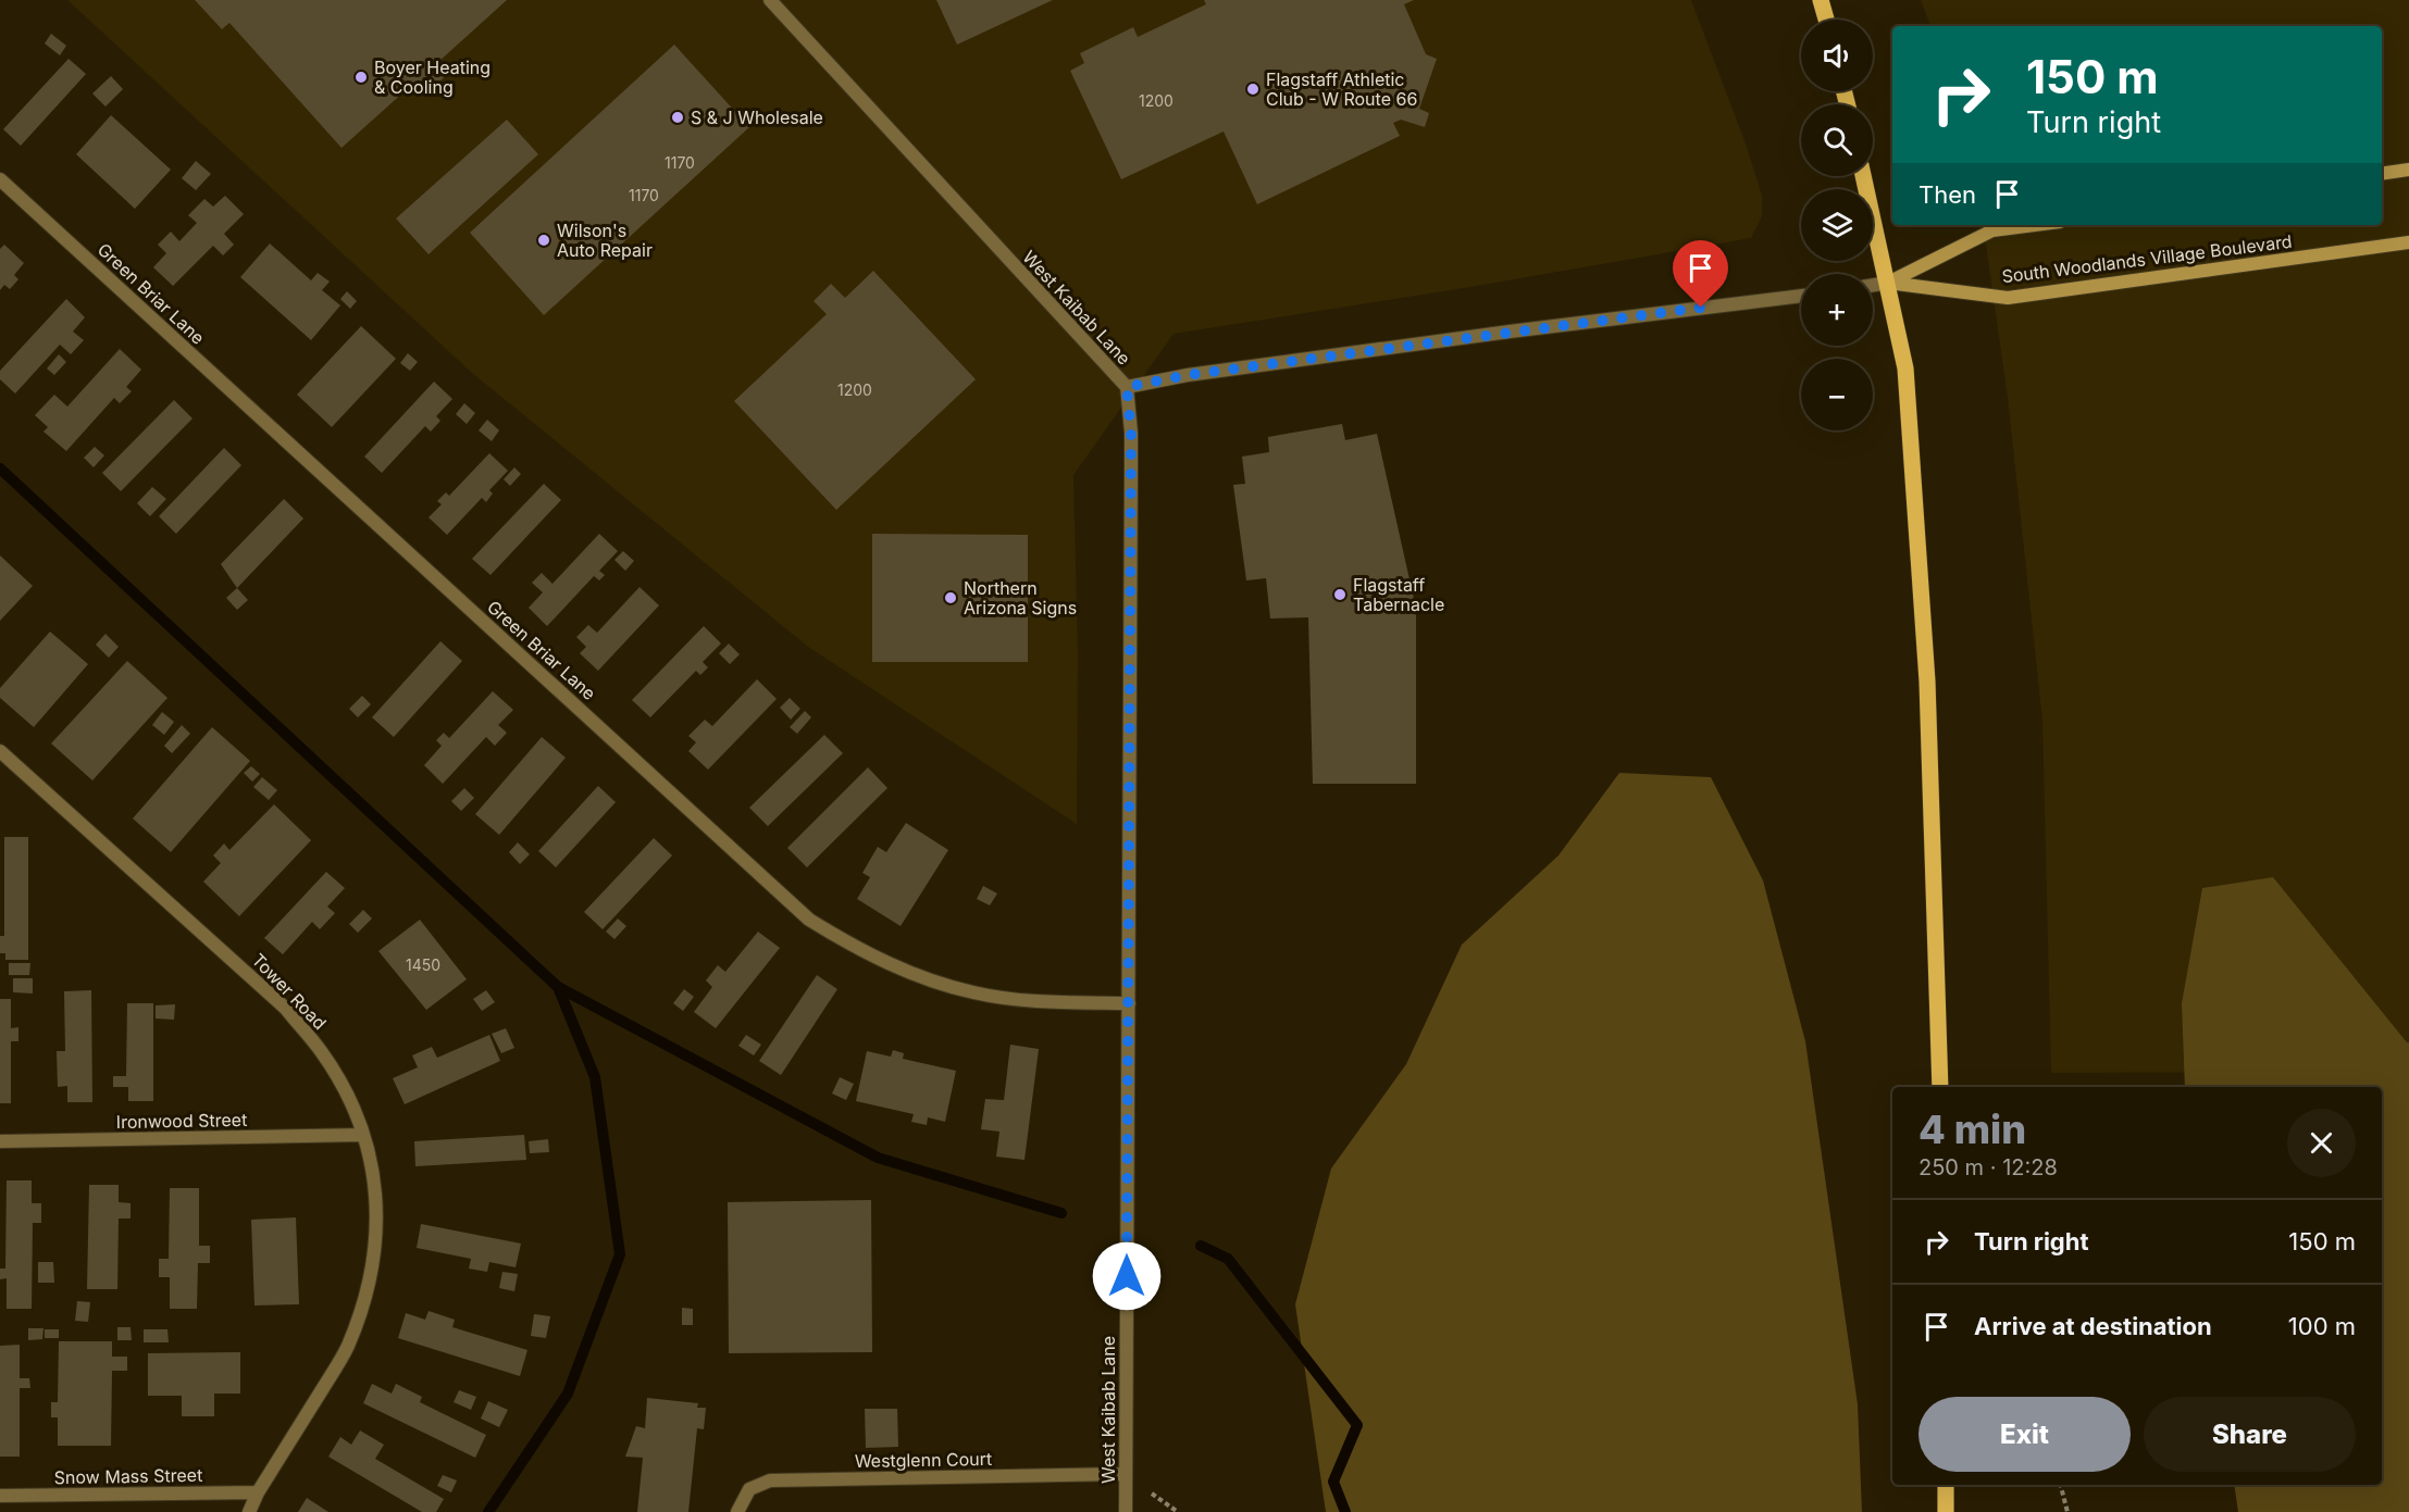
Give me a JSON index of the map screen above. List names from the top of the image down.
{
  "streets": {
    "street": [
      "South Woodlands Village Boulevard",
      "Green Briar Lane",
      "West Kaibab Lane",
      "Tower Road",
      "Ironwood Street",
      "Westglenn Court",
      "Snow Mass Street"
    ]
  },
  "crossings": [
    ["Green Briar Lane", "West Kaibab Lane"],
    ["West Kaibab Lane", "Westglenn Court"],
    ["Tower Road", "Ironwood Street"],
    ["Tower Road", "Snow Mass Street"]
  ],
  "places": [
    "Boyer Heating & Cooling",
    "Flagstaff Athletic Club - W Route 66",
    "S & J Wholesale",
    "Wilson's Auto Repair",
    "Flagstaff Tabernacle",
    "Northern Arizona Signs"
  ],
  "house_numbers": [
    "1200",
    "1170",
    "1170",
    "1200",
    "1450"
  ],
  "page": {
    "map_buttons": ["+", "−"],
    "turn": ["150 m", "Turn right"],
    "then": "Then",
    "heading": ["4 min", "250 m · 12:28"],
    "list": [
      {
        "name": "Turn right",
        "value": "150 m"
      },
      {
        "name": "Arrive at destination",
        "value": "100 m"
      }
    ],
    "buttons": ["Exit", "Share"]
  }
}
